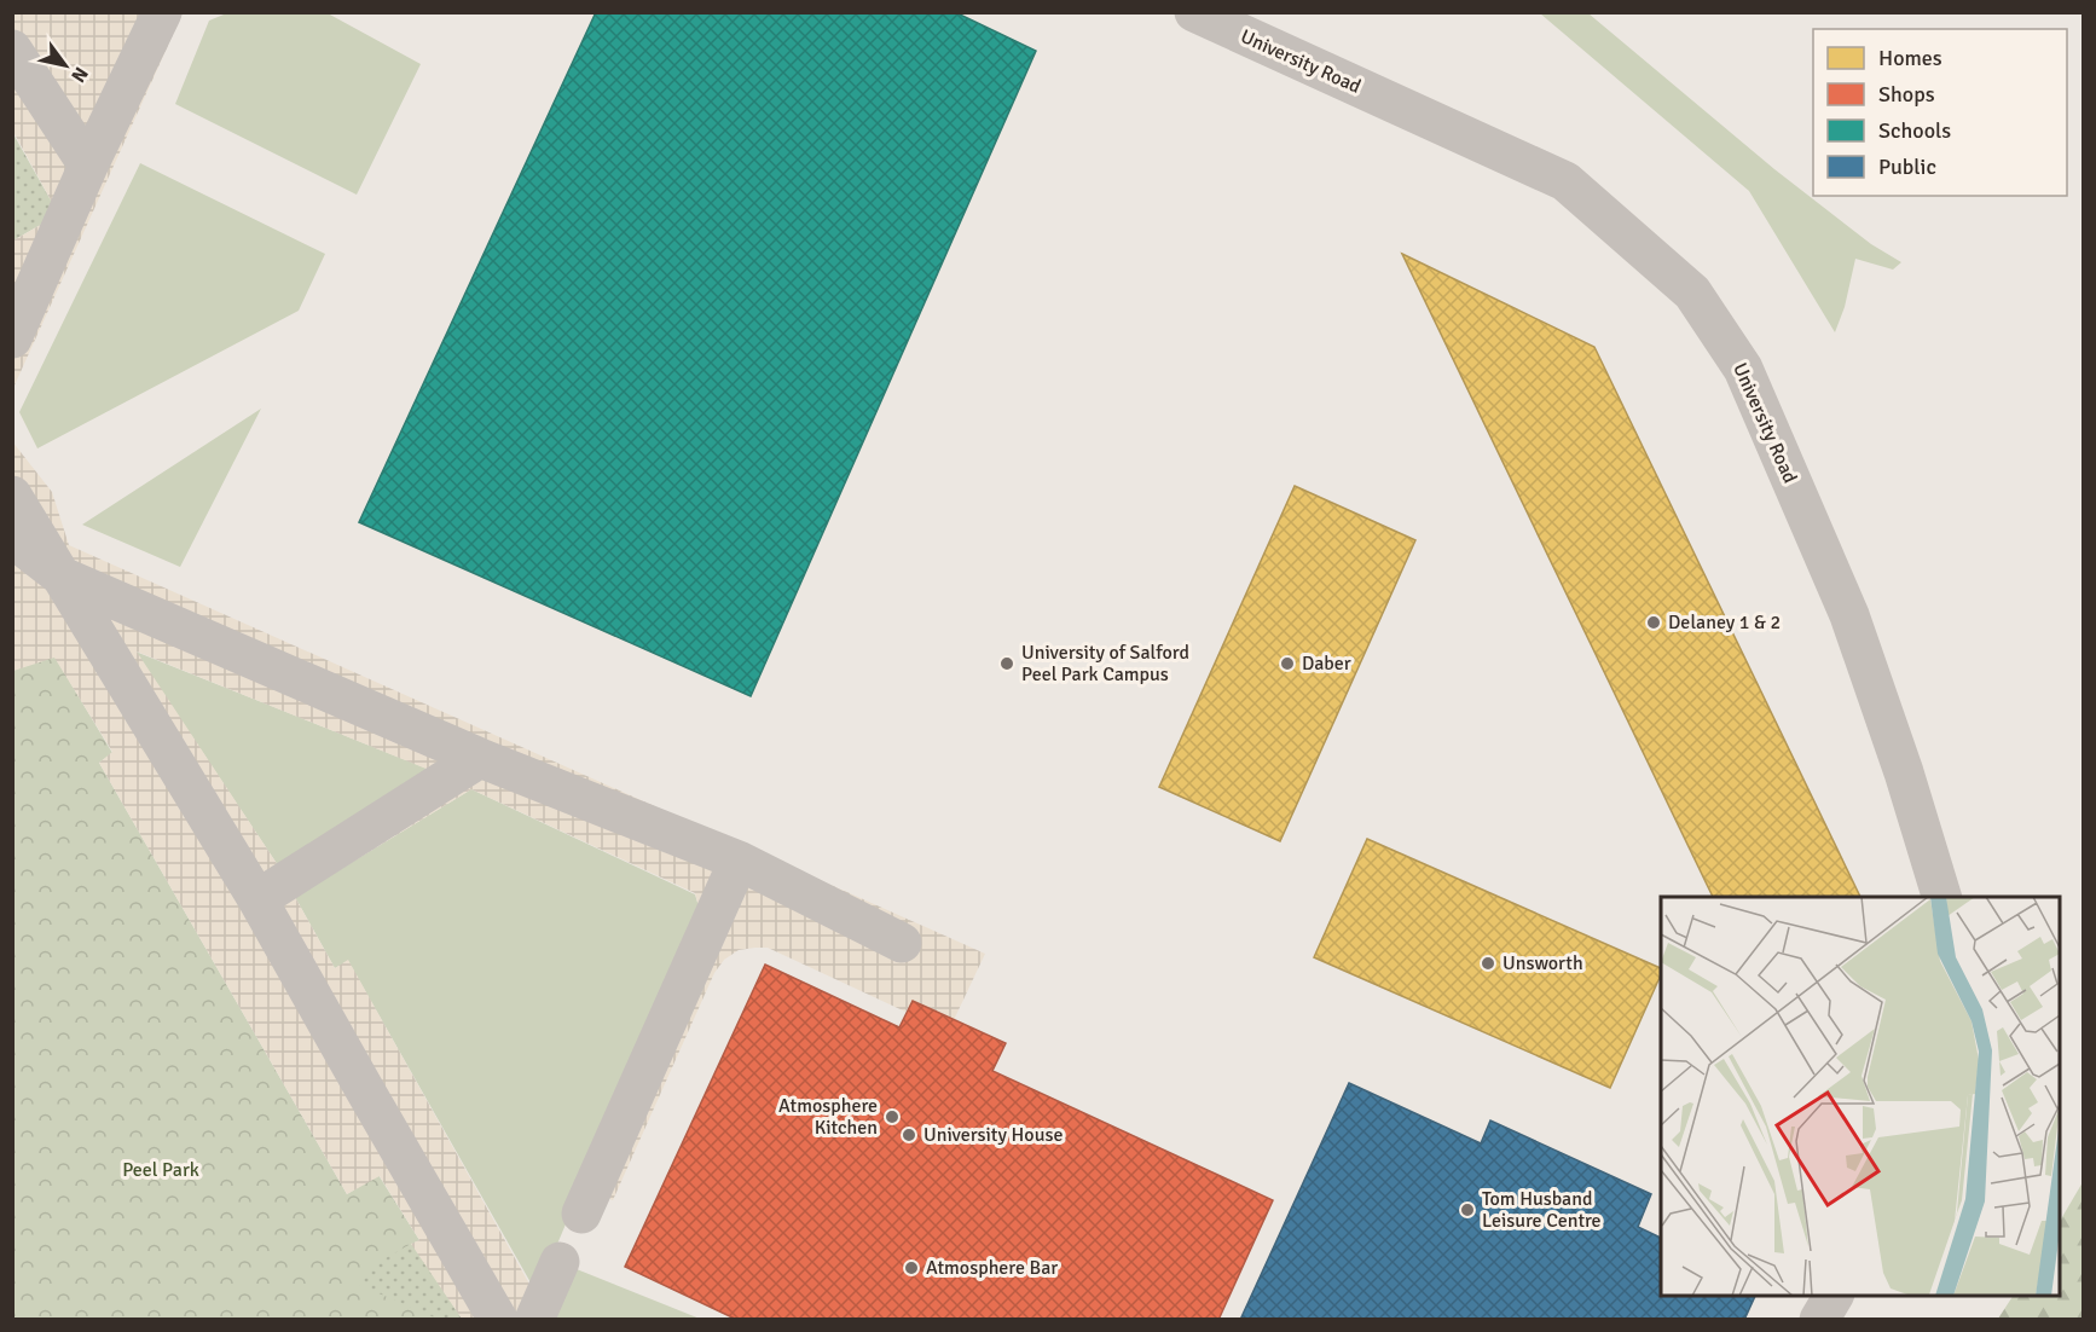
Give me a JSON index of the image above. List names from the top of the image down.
{
  "streets": {
    "street": ["University Road"]
  },
  "parks": ["Peel Park"],
  "places": [
    "Delaney 1 & 2",
    "University of Salford Peel Park Campus",
    "Daber",
    "Unsworth",
    "Atmosphere Kitchen",
    "University House",
    "Tom Husband Leisure Centre",
    "Atmosphere Bar"
  ],
  "legend": [
    "Homes",
    "Shops",
    "Schools",
    "Public"
  ],
  "north": "bottom right"
}
